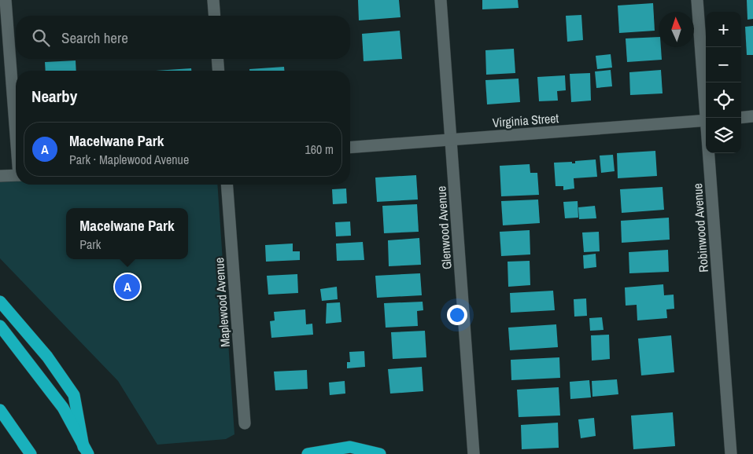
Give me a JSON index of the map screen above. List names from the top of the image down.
{
  "streets": {
    "street": [
      "Virginia Street",
      "Glenwood Avenue",
      "Robinwood Avenue",
      "Maplewood Avenue"
    ]
  },
  "crossings": [
    ["Virginia Street", "Glenwood Avenue"]
  ],
  "north": "top",
  "page": {
    "map_buttons": ["+", "−"],
    "search": "Search here",
    "heading": "Nearby",
    "list": [
      {
        "mark": "A",
        "name": "Macelwane Park",
        "note": "Park · Maplewood Avenue",
        "value": "160 m"
      }
    ],
    "popup": ["Macelwane Park", "Park"],
    "pins": "A"
  }
}
